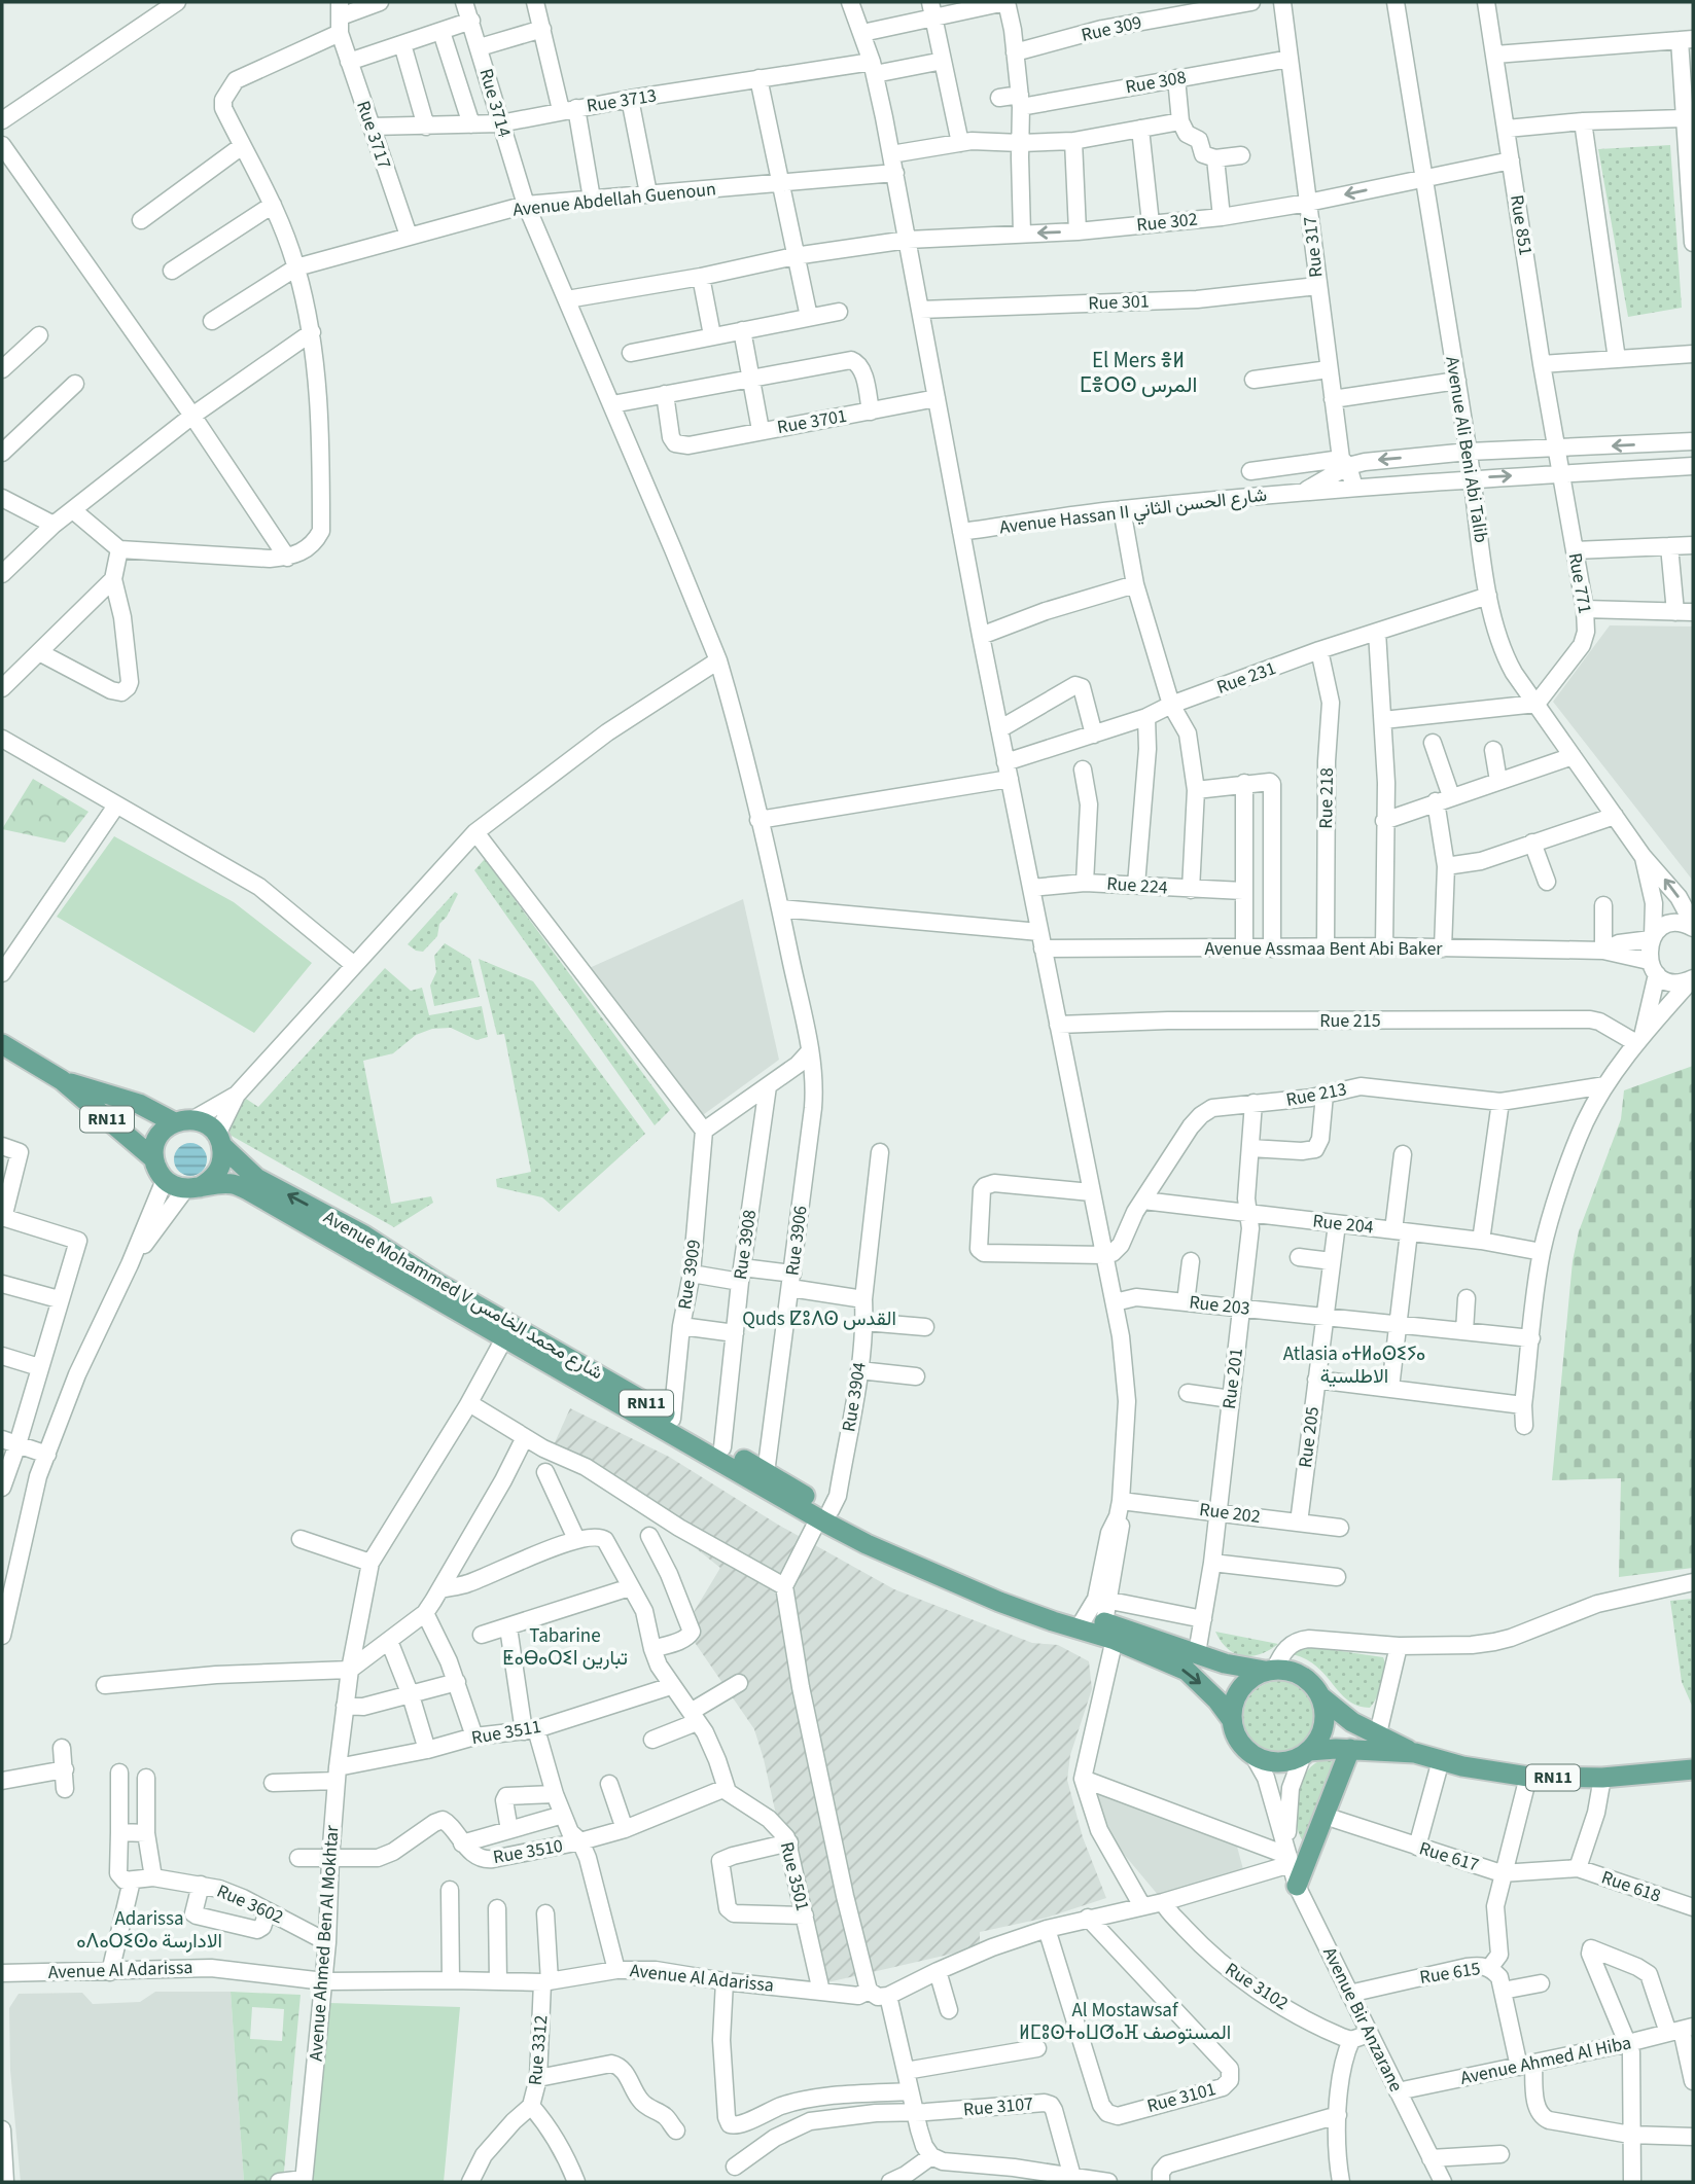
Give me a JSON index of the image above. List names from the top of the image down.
{
  "streets": {
    "main road": ["RN11", "Avenue Mohammed V شارع محمد الخامس"],
    "street": [
      "Rue 309",
      "Rue 308",
      "Rue 3713",
      "Rue 3714",
      "Rue 3717",
      "Avenue Abdellah Guenoun",
      "Rue 302",
      "Rue 851",
      "Rue 317",
      "Rue 301",
      "Rue 3701",
      "Avenue Ali Beni Abi Talib",
      "Avenue Hassan II شارع الحسن الثاني",
      "Rue 771",
      "Rue 231",
      "Rue 218",
      "Rue 224",
      "Avenue Assmaa Bent Abi Baker",
      "Rue 215",
      "Rue 213",
      "Rue 204",
      "Rue 3906",
      "Rue 3908",
      "Rue 3909",
      "Rue 203",
      "Rue 201",
      "Rue 3904",
      "Rue 205",
      "Rue 202",
      "Rue 3511",
      "Rue 3510",
      "Rue 617",
      "Rue 3501",
      "Rue 618",
      "Rue 3602",
      "Avenue Ahmed Ben Al Mokhtar",
      "Avenue Al Adarissa",
      "Rue 615",
      "Rue 3102",
      "Avenue Bir Anzarane",
      "Rue 3312",
      "Avenue Ahmed Al Hiba",
      "Rue 3101",
      "Rue 3107"
    ]
  },
  "crossings": [
    ["Rue 308", "Rue 317"],
    ["Rue 3713", "Rue 3714"],
    ["Rue 3713", "Rue 3717"],
    ["Rue 3714", "Avenue Abdellah Guenoun"],
    ["Rue 3714", "Rue 302"],
    ["Rue 3714", "Rue 3906"],
    ["Rue 3717", "Avenue Abdellah Guenoun"],
    ["Rue 302", "Rue 851"],
    ["Rue 302", "Rue 317"],
    ["Rue 302", "Avenue Ali Beni Abi Talib"],
    ["Rue 851", "Avenue Hassan II شارع الحسن الثاني"],
    ["Rue 851", "Rue 771"],
    ["Rue 317", "Rue 301"],
    ["Rue 317", "Avenue Hassan II شارع الحسن الثاني"],
    ["Avenue Ali Beni Abi Talib", "Avenue Hassan II شارع الحسن الثاني"],
    ["Avenue Ali Beni Abi Talib", "Rue 771"],
    ["Avenue Ali Beni Abi Talib", "Rue 231"],
    ["Avenue Ali Beni Abi Talib", "Avenue Assmaa Bent Abi Baker"],
    ["Avenue Ali Beni Abi Talib", "Rue 215"],
    ["Avenue Hassan II شارع الحسن الثاني", "Rue 771"],
    ["Rue 231", "Rue 218"],
    ["Rue 231", "Rue 3906"],
    ["Rue 218", "Avenue Assmaa Bent Abi Baker"],
    ["Avenue Assmaa Bent Abi Baker", "Rue 3906"],
    ["Rue 213", "Rue 204"],
    ["Rue 213", "Rue 201"],
    ["RN11", "Avenue Mohammed V شارع محمد الخامس"],
    ["RN11", "Rue 618"],
    ["RN11", "Avenue Bir Anzarane"],
    ["Rue 204", "Rue 201"],
    ["Rue 204", "Rue 205"],
    ["Rue 3906", "Avenue Mohammed V شارع محمد الخامس"],
    ["Rue 3908", "Avenue Mohammed V شارع محمد الخامس"],
    ["Rue 3909", "Avenue Mohammed V شارع محمد الخامس"],
    ["Avenue Mohammed V شارع محمد الخامس", "Rue 201"],
    ["Avenue Mohammed V شارع محمد الخامس", "Rue 3904"],
    ["Avenue Mohammed V شارع محمد الخامس", "Avenue Bir Anzarane"],
    ["Rue 203", "Rue 201"],
    ["Rue 203", "Rue 205"],
    ["Rue 201", "Rue 202"],
    ["Rue 205", "Rue 202"],
    ["Rue 3511", "Avenue Ahmed Ben Al Mokhtar"],
    ["Rue 3510", "Rue 3501"],
    ["Rue 3510", "Avenue Ahmed Ben Al Mokhtar"],
    ["Rue 617", "Rue 618"],
    ["Rue 3501", "Avenue Al Adarissa"],
    ["Rue 3602", "Avenue Ahmed Ben Al Mokhtar"],
    ["Avenue Ahmed Ben Al Mokhtar", "Avenue Al Adarissa"],
    ["Avenue Al Adarissa", "Rue 3312"],
    ["Rue 615", "Avenue Bir Anzarane"],
    ["Rue 615", "Avenue Ahmed Al Hiba"],
    ["Avenue Bir Anzarane", "Avenue Ahmed Al Hiba"]
  ],
  "districts": [
    "El Mers ⴻⵍ ⵎⴻⵔⵙ المرس",
    "Quds ⵇⵓⴷⵙ القدس",
    "Atlasia ⴰⵜⵍⴰⵙⵉⵢⴰ الاطلسية",
    "Tabarine ⵟⴰⴱⴰⵔⵉⵏ تبارين",
    "Adarissa ⴰⴷⴰⵔⵉⵙⴰ الادارسة",
    "Al Mostawsaf ⵍⵎⵓⵙⵜⴰⵡⵚⴰⴼ المستوصف"
  ]
}
